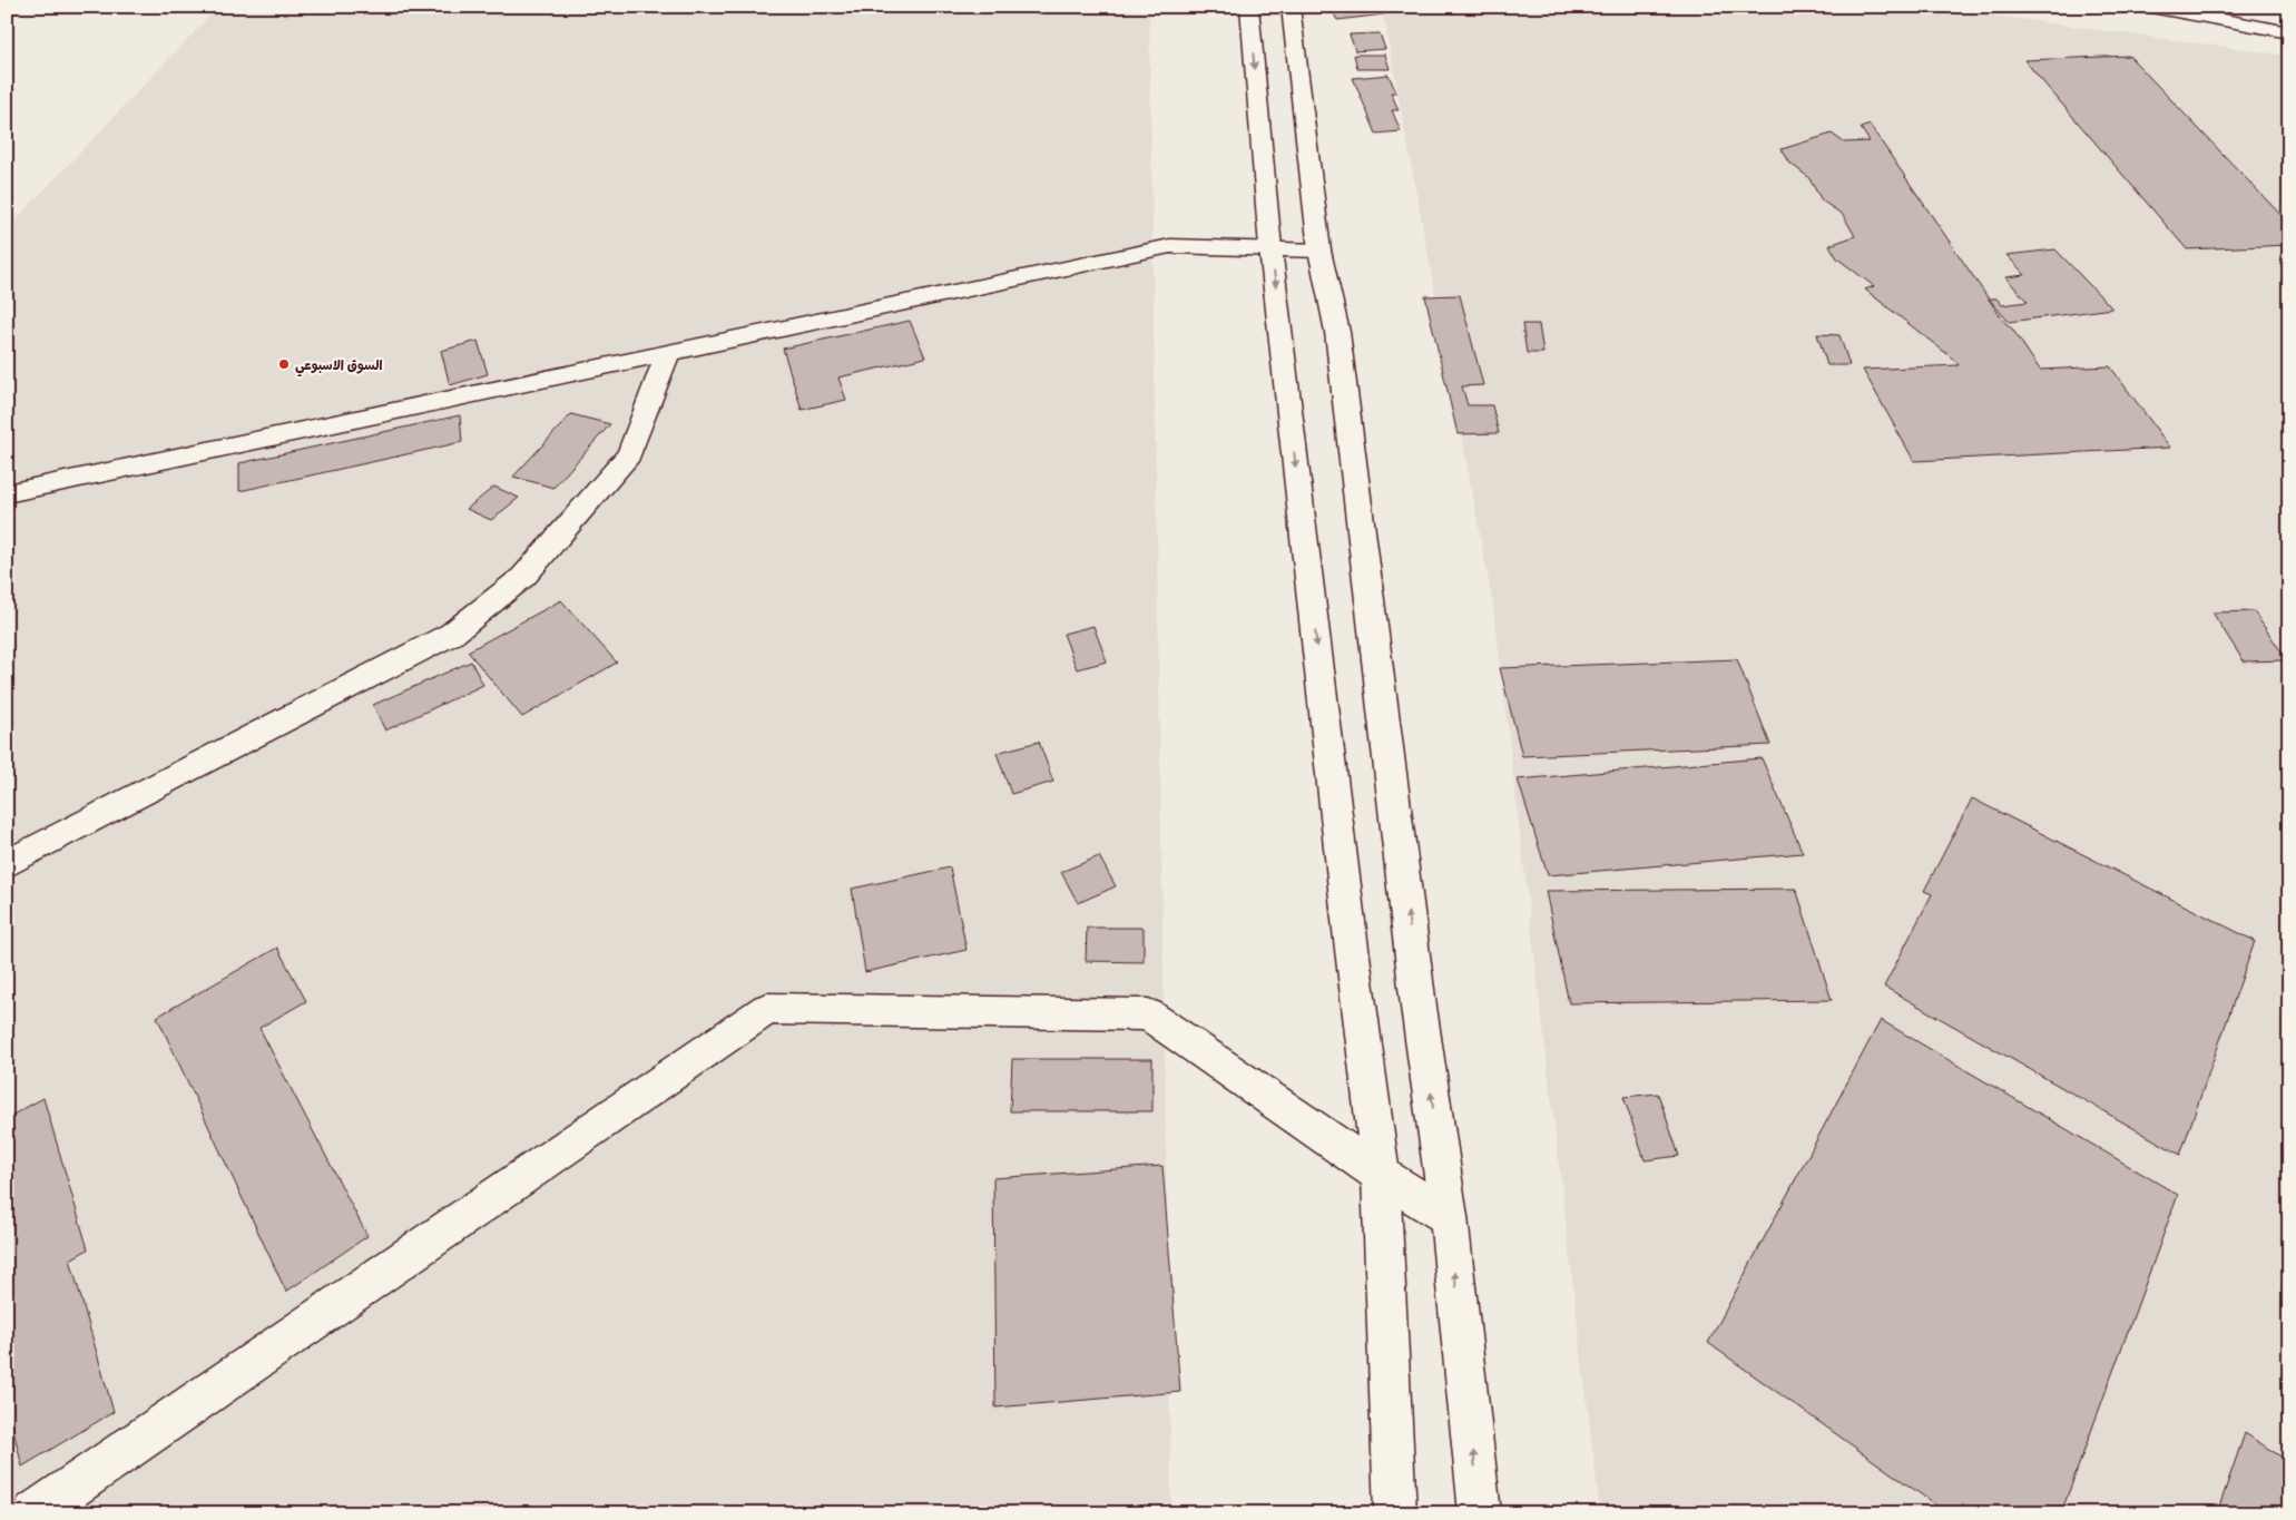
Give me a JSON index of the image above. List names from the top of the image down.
{
  "places": ["السوق الاسبوعي"]
}
